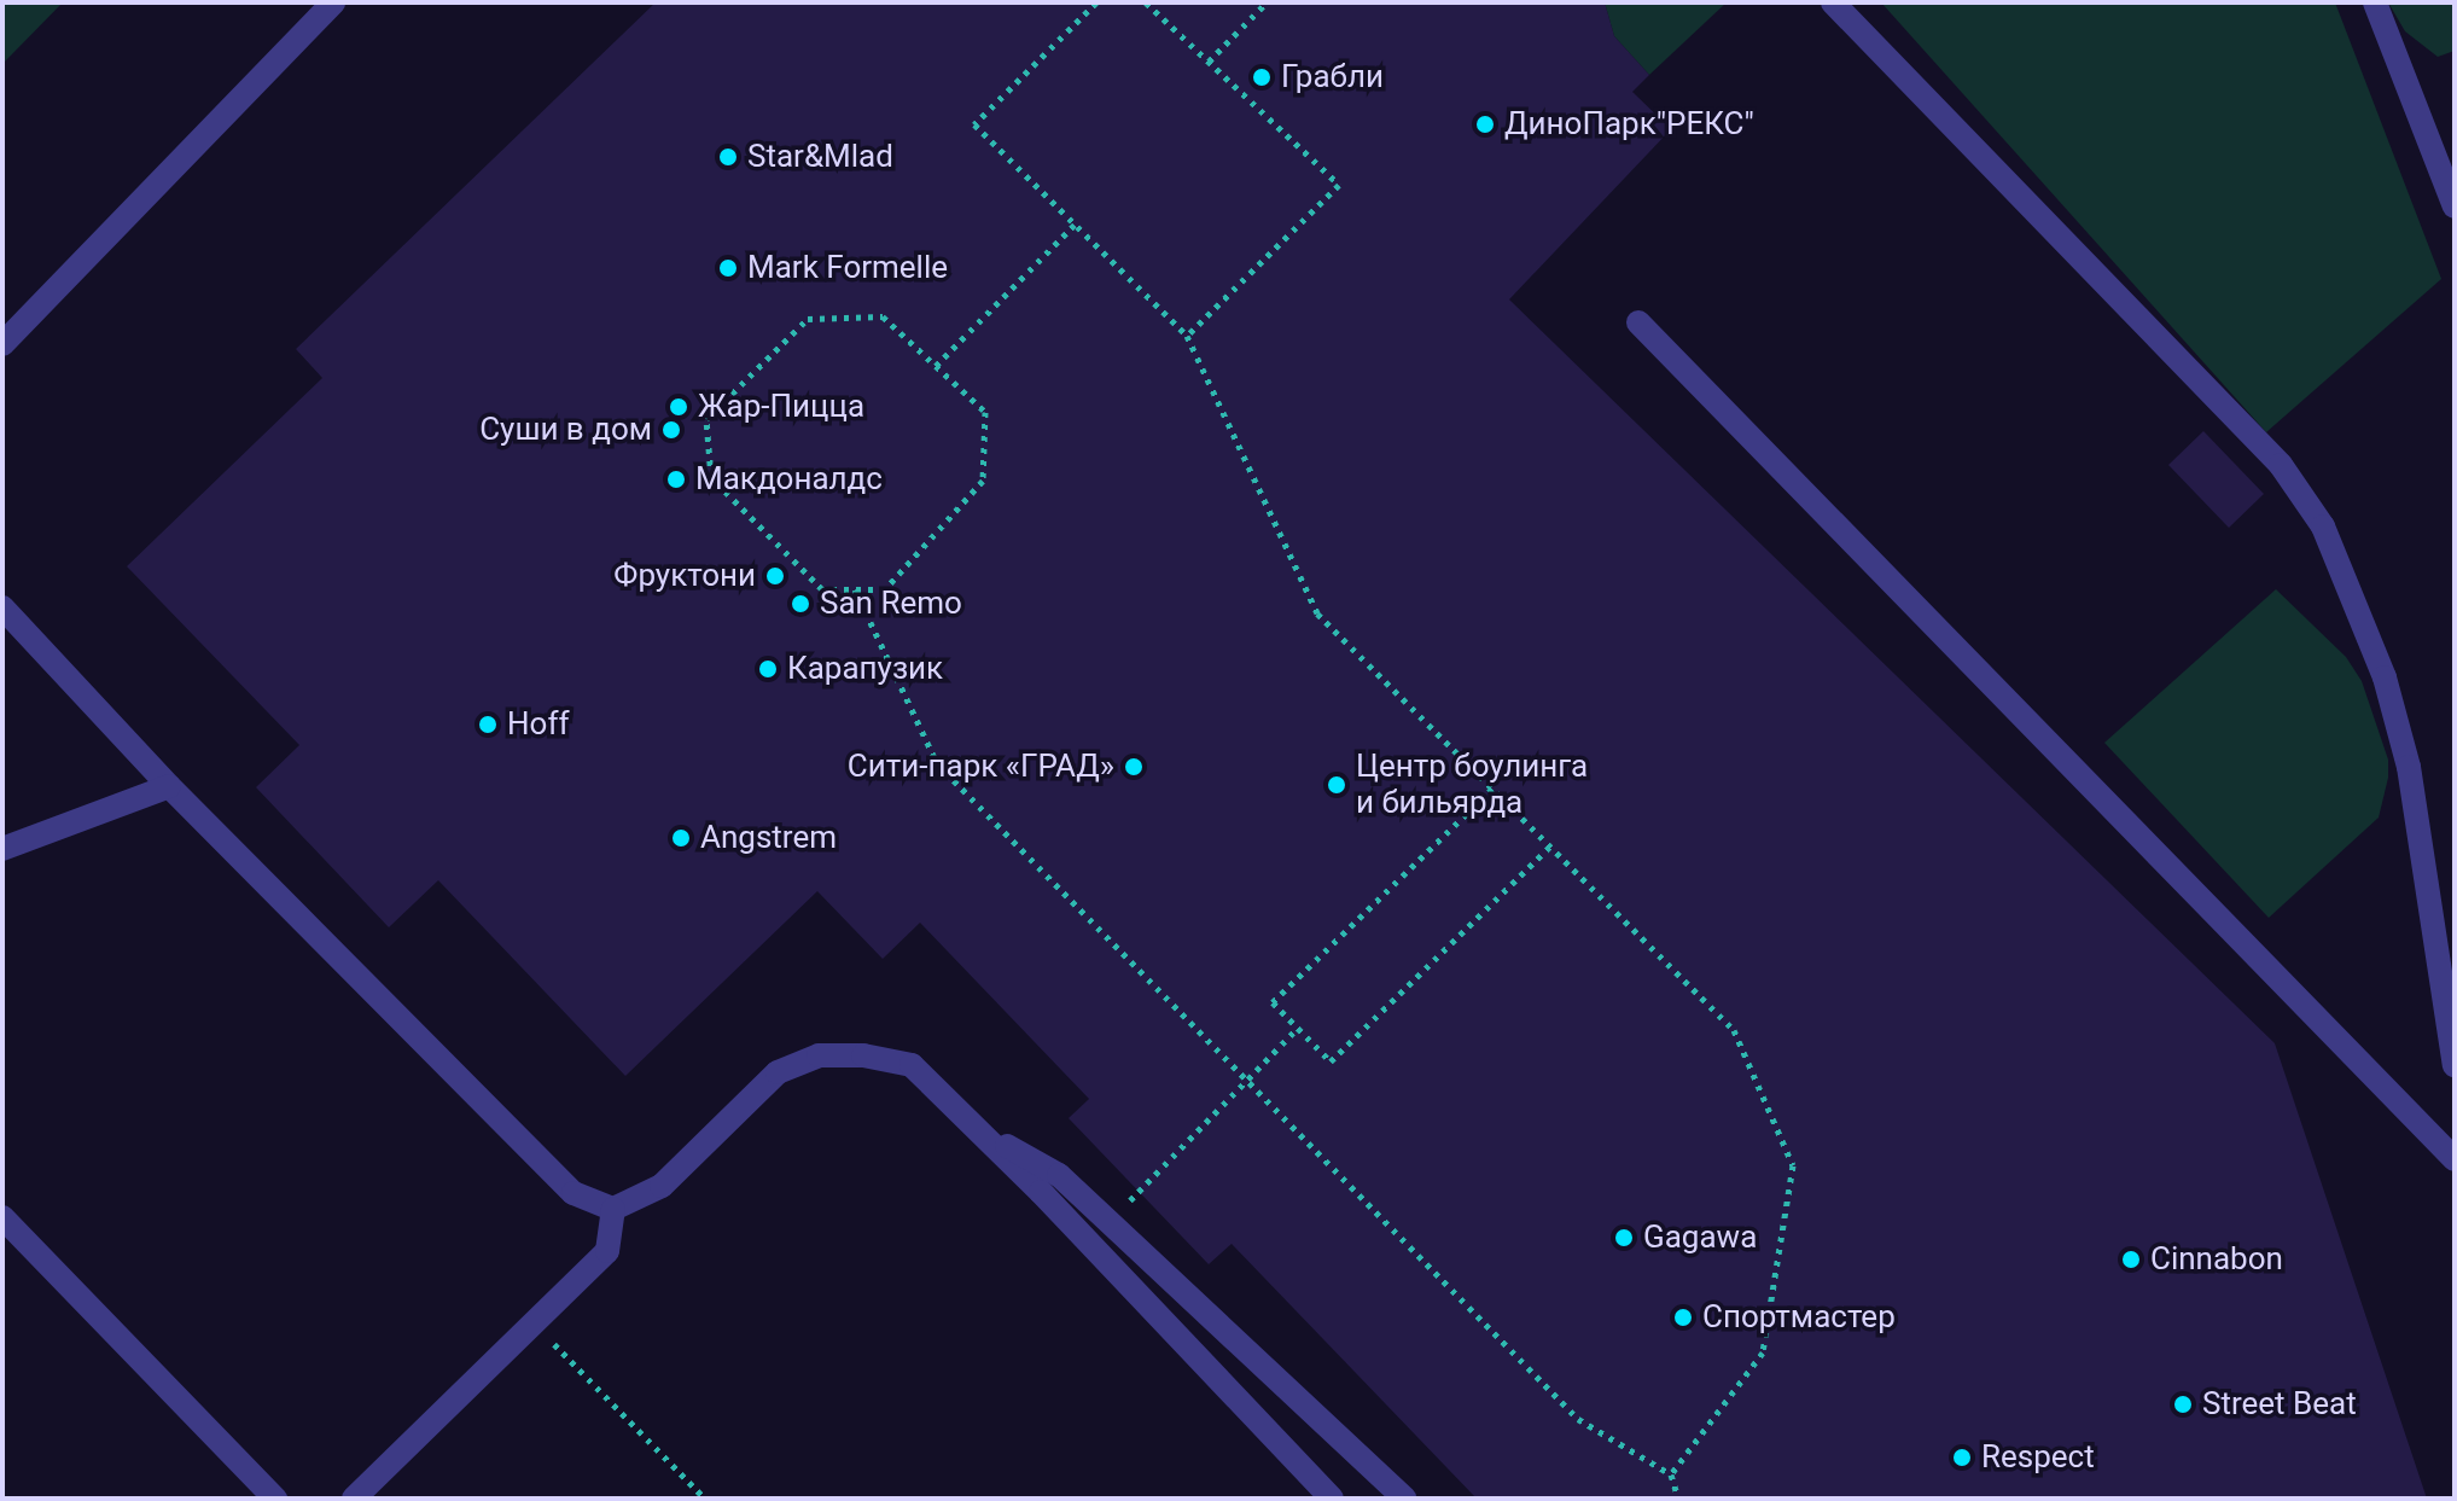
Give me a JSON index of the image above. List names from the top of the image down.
{
  "places": [
    "Грабли",
    "ДиноПарк\"РЕКС\"",
    "Star&Mlad",
    "Mark Formelle",
    "Жар-Пицца",
    "Суши в дом",
    "Макдоналдс",
    "Фруктони",
    "San Remo",
    "Карапузик",
    "Hoff",
    "Сити-парк «ГРАД»",
    "Центр боулинга и бильярда",
    "Angstrem",
    "Gagawa",
    "Cinnabon",
    "Спортмастер",
    "Street Beat",
    "Respect"
  ]
}
